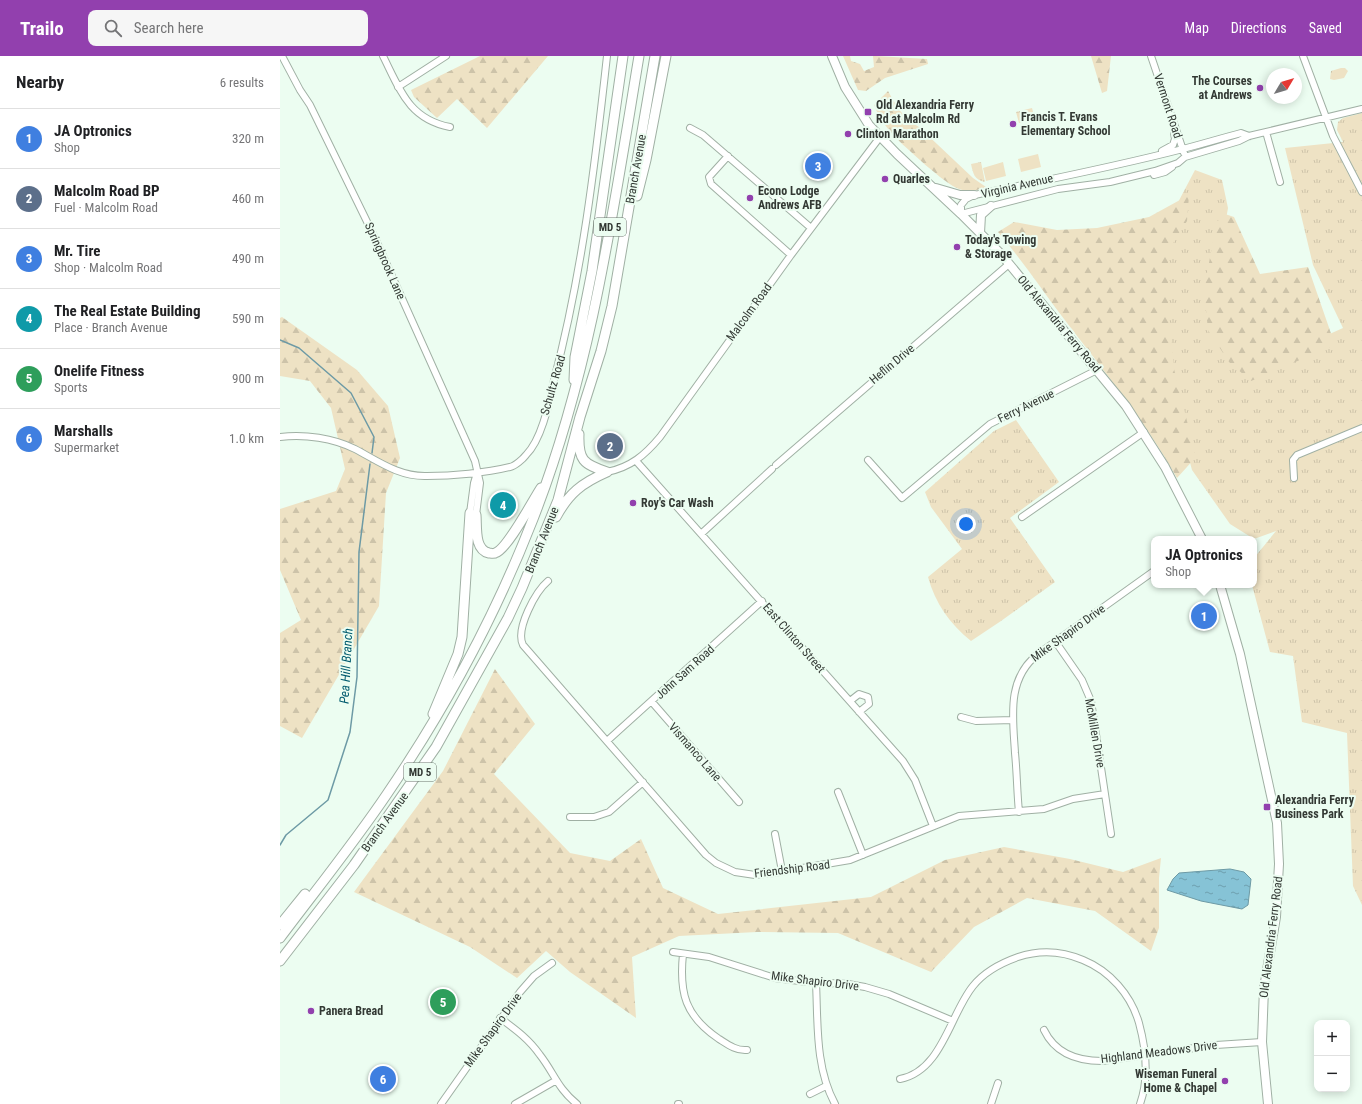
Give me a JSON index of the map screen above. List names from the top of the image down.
{
  "streets": {
    "highway": ["Branch Avenue", "MD 5"],
    "main road": ["Old Alexandria Ferry Road"],
    "street": [
      "Vermont Road",
      "Virginia Avenue",
      "Springbrook Lane",
      "Malcolm Road",
      "Heflin Drive",
      "Schultz Road",
      "Ferry Avenue",
      "Mike Shapiro Drive",
      "East Clinton Street",
      "John Sam Road",
      "McMillen Drive",
      "Vismanco Lane",
      "Friendship Road",
      "Highland Meadows Drive"
    ]
  },
  "crossings": [
    ["Vermont Road", "Virginia Avenue"],
    ["Virginia Avenue", "Old Alexandria Ferry Road"],
    ["Springbrook Lane", "Schultz Road"],
    ["Malcolm Road", "Old Alexandria Ferry Road"],
    ["Malcolm Road", "East Clinton Street"],
    ["Old Alexandria Ferry Road", "Heflin Drive"],
    ["Old Alexandria Ferry Road", "Ferry Avenue"],
    ["Old Alexandria Ferry Road", "Highland Meadows Drive"],
    ["Heflin Drive", "East Clinton Street"],
    ["Mike Shapiro Drive", "McMillen Drive"],
    ["Mike Shapiro Drive", "Friendship Road"],
    ["East Clinton Street", "John Sam Road"],
    ["East Clinton Street", "Friendship Road"],
    ["John Sam Road", "Vismanco Lane"],
    ["John Sam Road", "Friendship Road"],
    ["McMillen Drive", "Friendship Road"]
  ],
  "water": ["Pea Hill Branch"],
  "places": {
    "other": [
      "The Courses at Andrews",
      "Francis T. Evans Elementary School",
      "Clinton Marathon",
      "Quarles",
      "Econo Lodge Andrews AFB",
      "Today's Towing & Storage",
      "Roy's Car Wash",
      "Panera Bread",
      "Wiseman Funeral Home & Chapel"
    ],
    "transit": ["Old Alexandria Ferry Rd at Malcolm Rd", "Alexandria Ferry Business Park"]
  },
  "north": "top right",
  "page": {
    "header": "Trailo",
    "search": "Search here",
    "nav": ["Map", "Directions", "Saved"],
    "heading": ["Nearby", "6 results"],
    "list": [
      {
        "mark": "1",
        "name": "JA Optronics",
        "note": "Shop",
        "value": "320 m"
      },
      {
        "mark": "2",
        "name": "Malcolm Road BP",
        "note": "Fuel · Malcolm Road",
        "value": "460 m"
      },
      {
        "mark": "3",
        "name": "Mr. Tire",
        "note": "Shop · Malcolm Road",
        "value": "490 m"
      },
      {
        "mark": "4",
        "name": "The Real Estate Building",
        "note": "Place · Branch Avenue",
        "value": "590 m"
      },
      {
        "mark": "5",
        "name": "Onelife Fitness",
        "note": "Sports",
        "value": "900 m"
      },
      {
        "mark": "6",
        "name": "Marshalls",
        "note": "Supermarket",
        "value": "1.0 km"
      }
    ],
    "pins": [
      "3",
      "2",
      "4",
      "1",
      "5",
      "6"
    ],
    "popup": ["JA Optronics", "Shop"],
    "map_buttons": ["+", "−"]
  }
}
